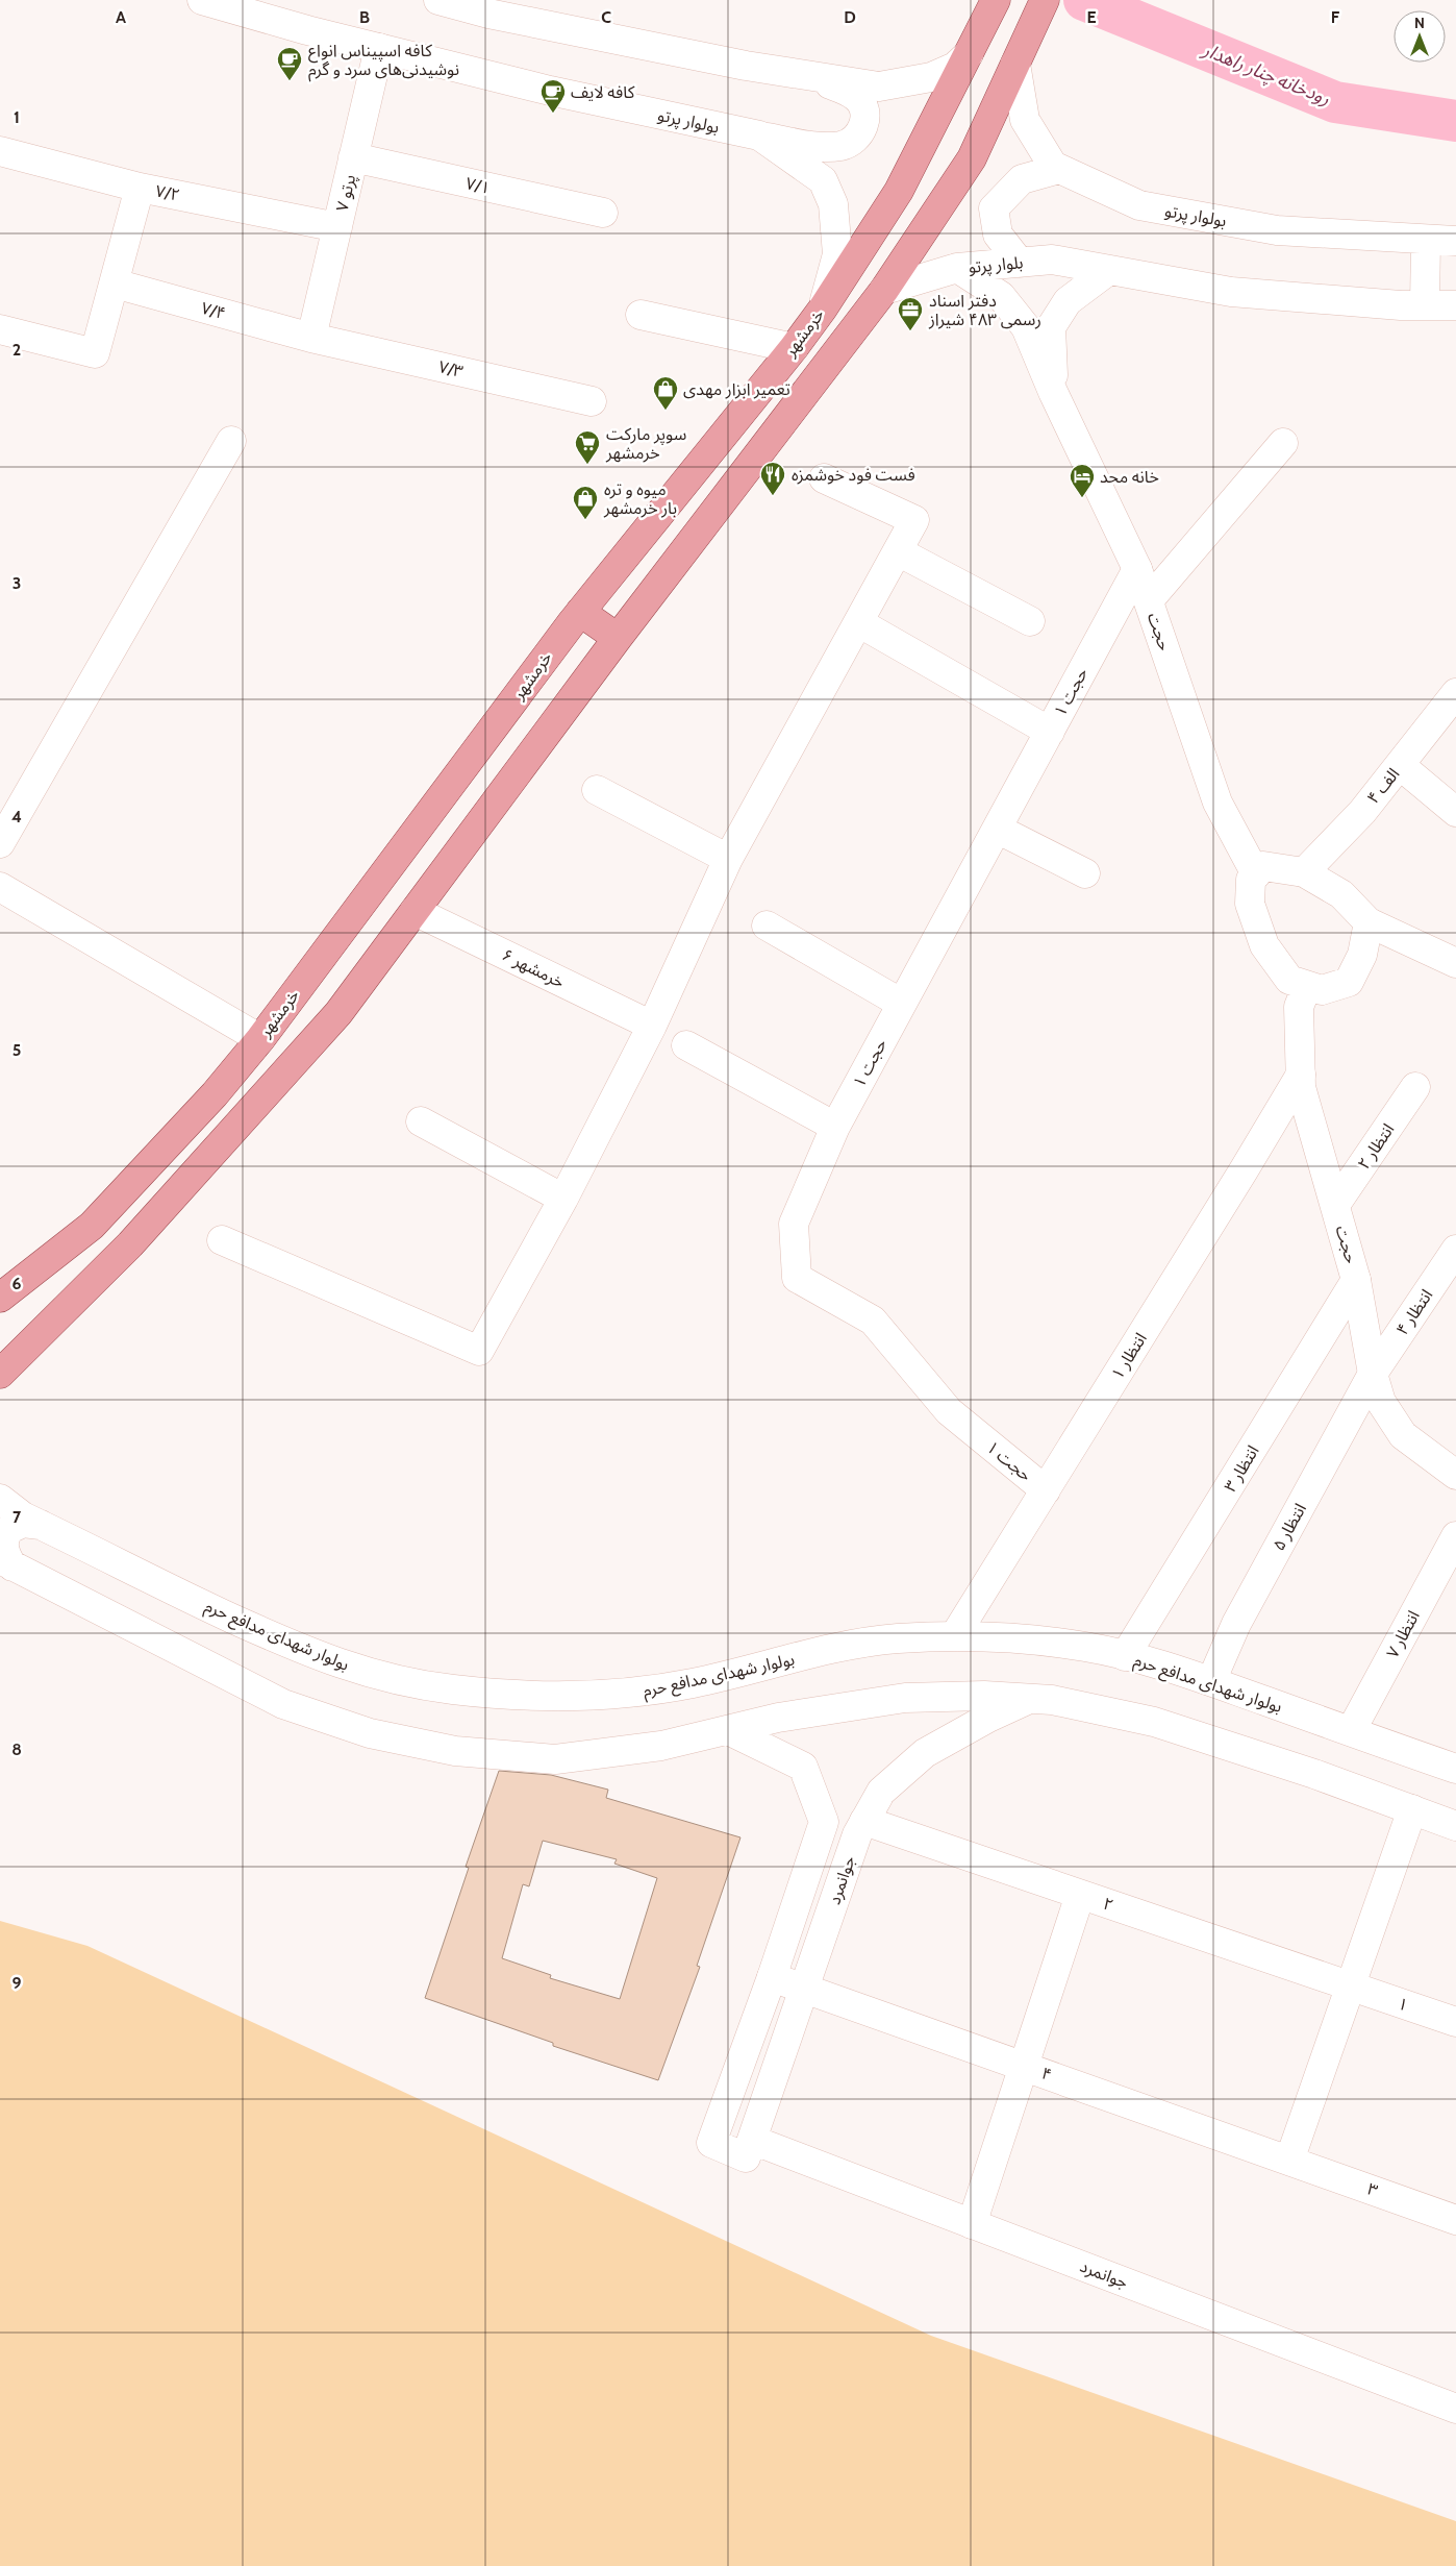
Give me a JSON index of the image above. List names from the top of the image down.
{
  "streets": {
    "main road": ["خرمشهر"],
    "street": [
      "بولوار پرتو",
      "۷/۱",
      "۷/۲",
      "پرتو ۷",
      "بلوار پرتو",
      "۷/۴",
      "۷/۳",
      "حجت",
      "حجت ۱",
      "۴ الف",
      "خرمشهر ۶",
      "انتظار ۲",
      "انتظار ۴",
      "انتظار ۱",
      "انتظار ۳",
      "انتظار ۵",
      "انتظار ۷",
      "بولوار شهدای مدافع حرم",
      "جوانمرد",
      "۲",
      "۱",
      "۴",
      "۳"
    ]
  },
  "crossings": [
    ["بولوار پرتو", "پرتو ۷"],
    ["بولوار پرتو", "خرمشهر"],
    ["۷/۱", "پرتو ۷"],
    ["۷/۲", "پرتو ۷"],
    ["پرتو ۷", "۷/۴"],
    ["پرتو ۷", "۷/۳"],
    ["بلوار پرتو", "حجت"],
    ["۷/۴", "۷/۳"],
    ["حجت", "حجت ۱"],
    ["حجت", "۴ الف"],
    ["حجت", "انتظار ۲"],
    ["حجت", "انتظار ۴"],
    ["حجت", "انتظار ۱"],
    ["حجت", "انتظار ۳"],
    ["حجت", "انتظار ۵"],
    ["حجت ۱", "انتظار ۱"],
    ["انتظار ۴", "انتظار ۵"],
    ["انتظار ۱", "بولوار شهدای مدافع حرم"],
    ["انتظار ۳", "بولوار شهدای مدافع حرم"],
    ["انتظار ۵", "بولوار شهدای مدافع حرم"],
    ["انتظار ۷", "بولوار شهدای مدافع حرم"],
    ["جوانمرد", "۲"],
    ["جوانمرد", "۴"],
    ["۲", "۱"],
    ["۴", "۳"]
  ],
  "water": ["رودخانه چنار راهدار"],
  "places": {
    "cafe": ["كافه اسپیناس انواع نوشیدنی‌های سرد و گرم", "کافه لایف"],
    "office": ["دفتر اسناد رسمی ۴۸۳ شیراز"],
    "shop": ["تعمیر ابزار مهدی", "میوه و تره بار خرمشهر"],
    "supermarket": ["سوپر مارکت خرمشهر"],
    "restaurant": ["فست فود خوشمزه"],
    "hotel": ["خانه محد"]
  },
  "north": "top",
  "grid": {
    "columns": [
      "A",
      "B",
      "C",
      "D",
      "E",
      "F"
    ],
    "rows": [
      "1",
      "2",
      "3",
      "4",
      "5",
      "6",
      "7",
      "8",
      "9"
    ]
  }
}
